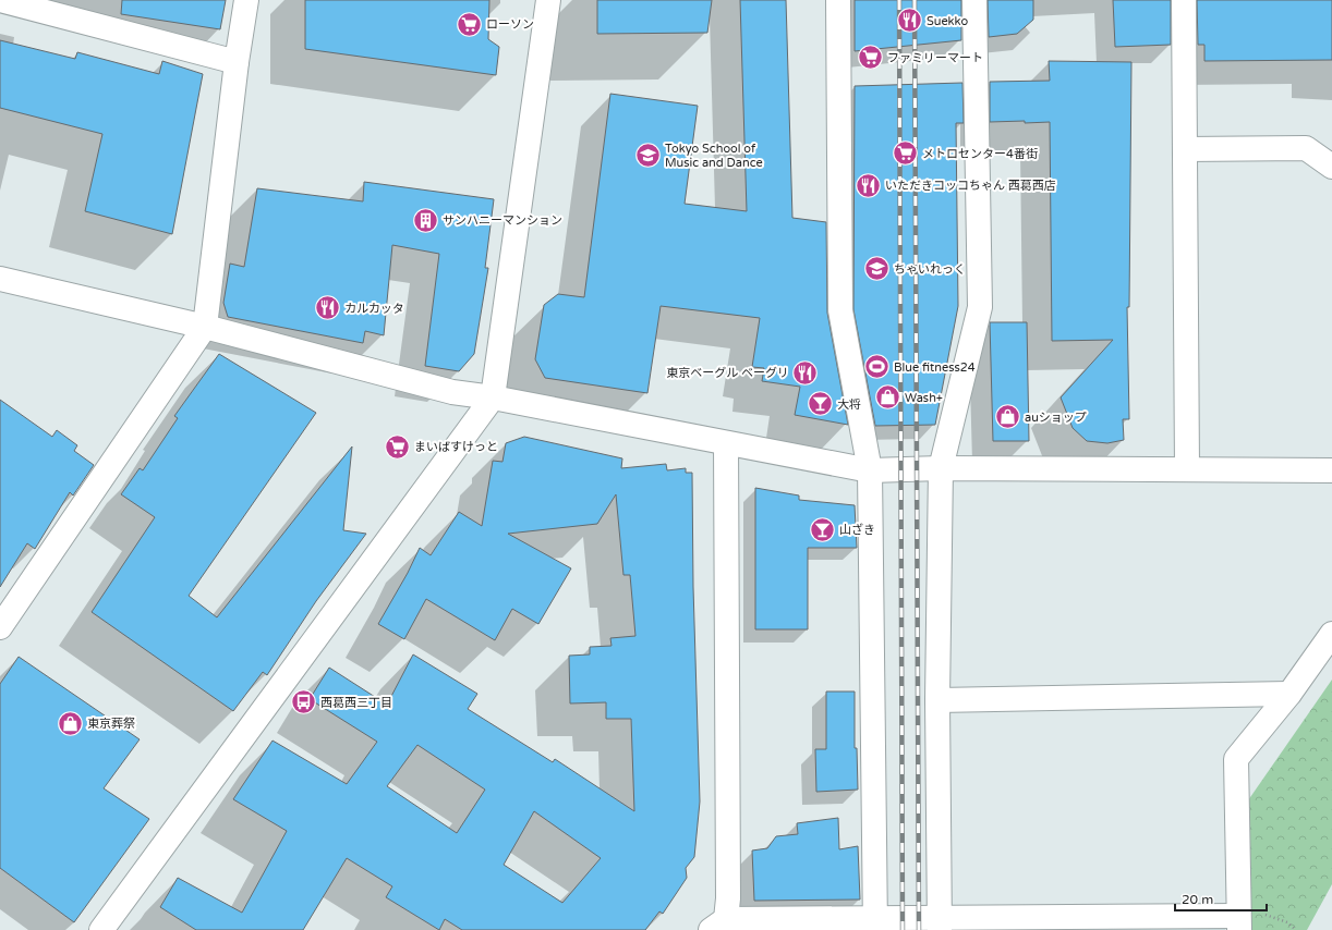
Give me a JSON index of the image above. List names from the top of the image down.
{
  "places": {
    "restaurant": [
      "Suekko",
      "いただきコッコちゃん 西葛西店",
      "カルカッタ",
      "東京ベーグル ベーグリ"
    ],
    "supermarket": [
      "ローソン",
      "ファミリーマート",
      "メトロセンター4番街",
      "まいばすけっと"
    ],
    "school or university": ["Tokyo School of Music and Dance", "ちゃいれっく"],
    "building": ["サンハニーマンション"],
    "sports": ["Blue fitness24"],
    "shop": ["Wash+", "auショップ", "東京葬祭"],
    "bar": ["大将", "山ざき"],
    "bus stop": ["西葛西三丁目"]
  },
  "scale_bar": "20 m"
}
